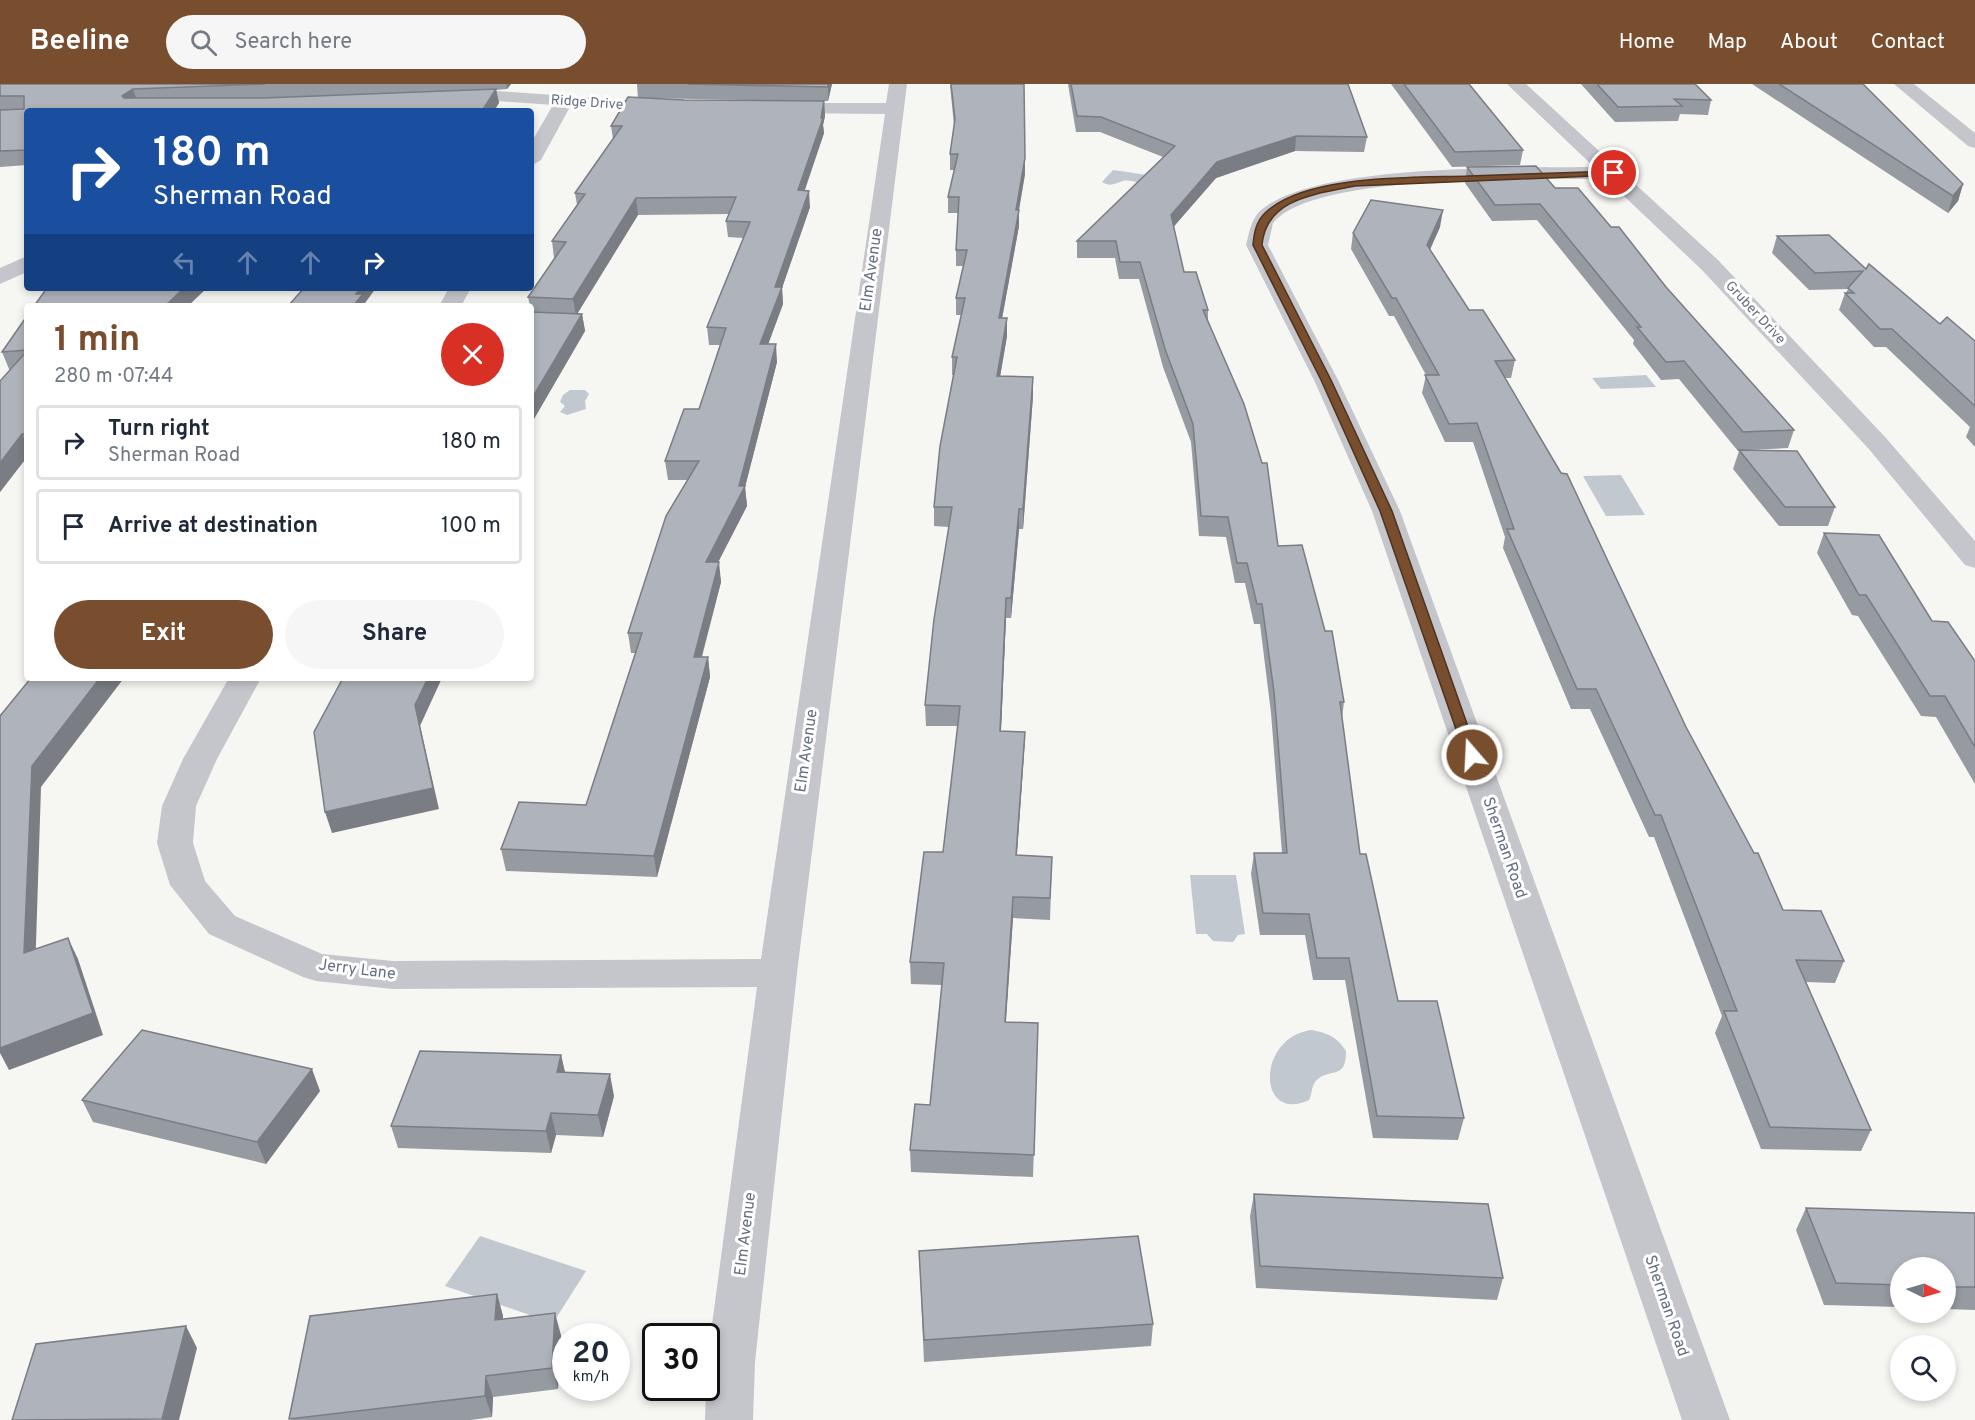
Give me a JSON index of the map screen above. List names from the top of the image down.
{
  "streets": {
    "street": [
      "Ridge Drive",
      "Elm Avenue",
      "Gruber Drive",
      "Sherman Road",
      "Jerry Lane"
    ]
  },
  "crossings": [
    ["Elm Avenue", "Jerry Lane"],
    ["Gruber Drive", "Sherman Road"]
  ],
  "north": "right",
  "page": {
    "header": "Beeline",
    "search": "Search here",
    "nav": [
      "Home",
      "Map",
      "About",
      "Contact"
    ],
    "turn": ["180 m", "Sherman Road"],
    "heading": ["1 min", "280 m · 07:44"],
    "list": [
      {
        "name": "Turn right",
        "note": "Sherman Road",
        "value": "180 m"
      },
      {
        "name": "Arrive at destination",
        "value": "100 m"
      }
    ],
    "buttons": ["Exit", "Share"],
    "speed": "20 km/h",
    "limit": "30"
  }
}
